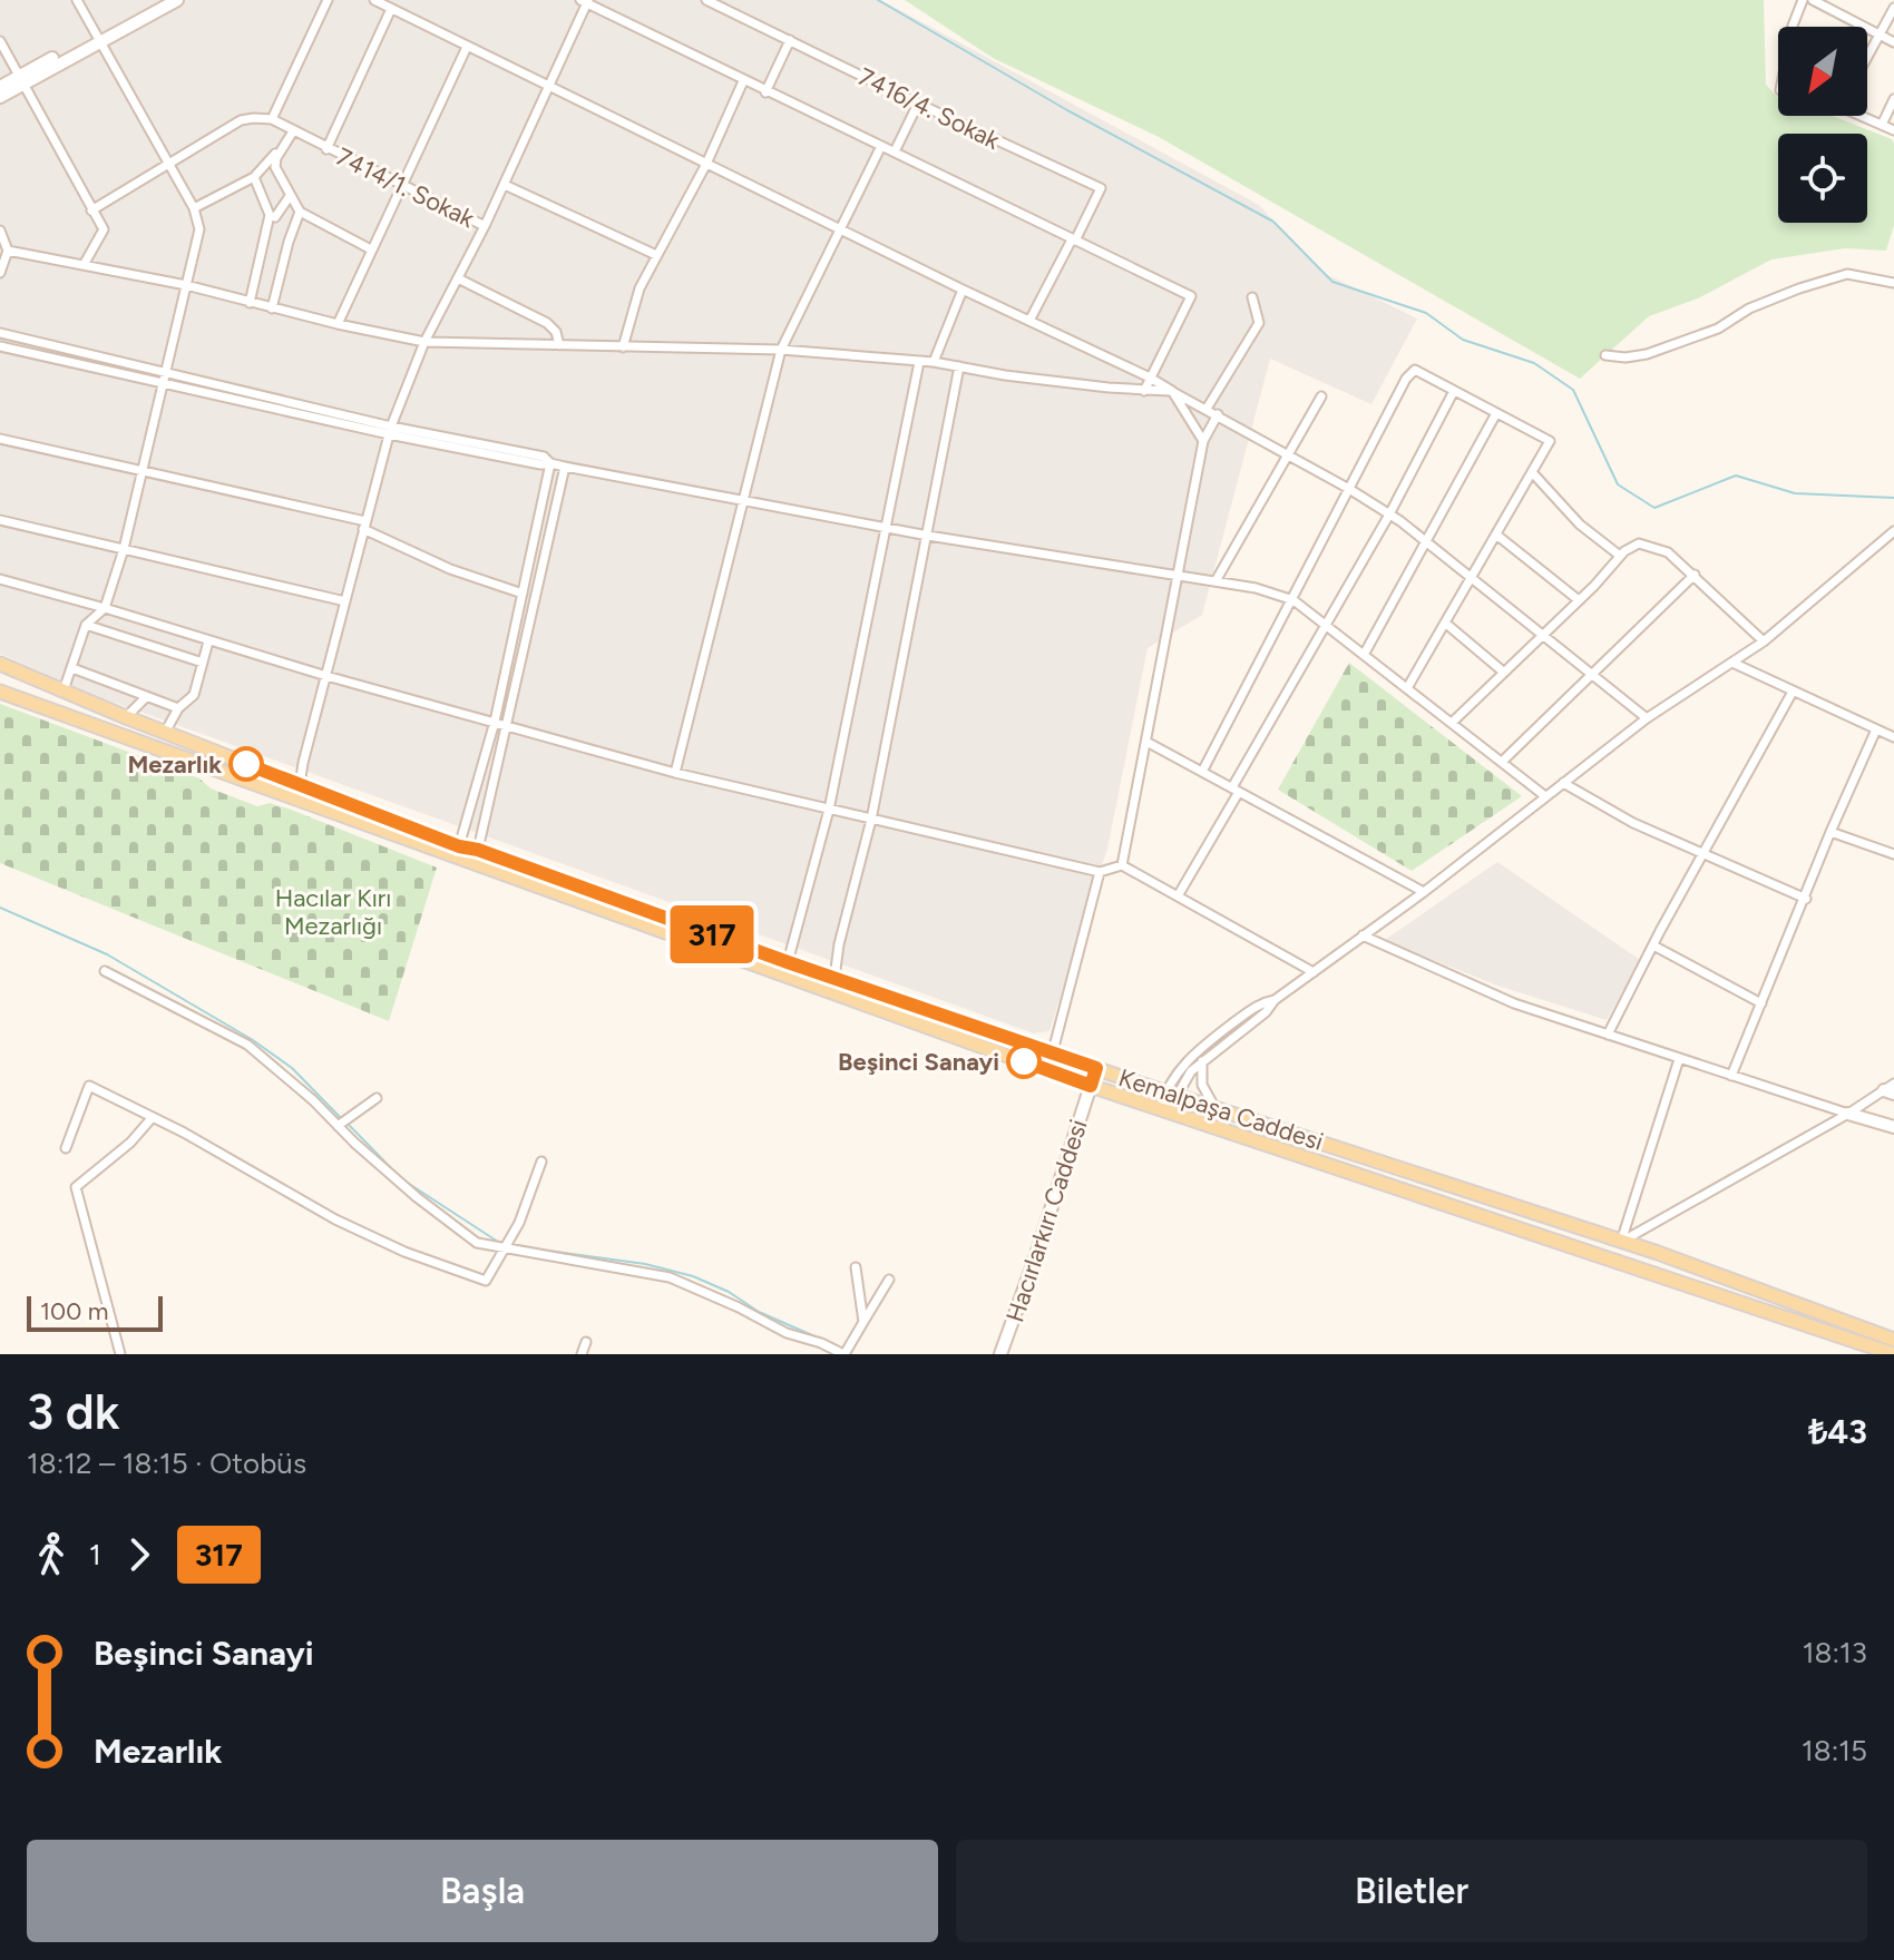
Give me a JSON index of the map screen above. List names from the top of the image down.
{
  "streets": {
    "main road": ["Kemalpaşa Caddesi"],
    "street": ["7416/4. Sokak", "7414/1. Sokak", "Hacırlarkırı Caddesi"]
  },
  "crossings": [
    ["Kemalpaşa Caddesi", "Hacırlarkırı Caddesi"]
  ],
  "parks": ["Hacılar Kırı Mezarlığı"],
  "places": ["Mezarlık", "Beşinci Sanayi"],
  "lines": ["bus line 317"],
  "scale_bar": "100 m",
  "north": "bottom left",
  "page": {
    "on_map": "317",
    "scale": "100 m",
    "heading": ["3 dk", "18:12 – 18:15 · Otobüs", "₺43"],
    "legs": ["1", "317"],
    "list": [
      {
        "name": "Beşinci Sanayi",
        "value": "18:13"
      },
      {
        "name": "Mezarlık",
        "value": "18:15"
      }
    ],
    "buttons": ["Başla", "Biletler"]
  }
}
